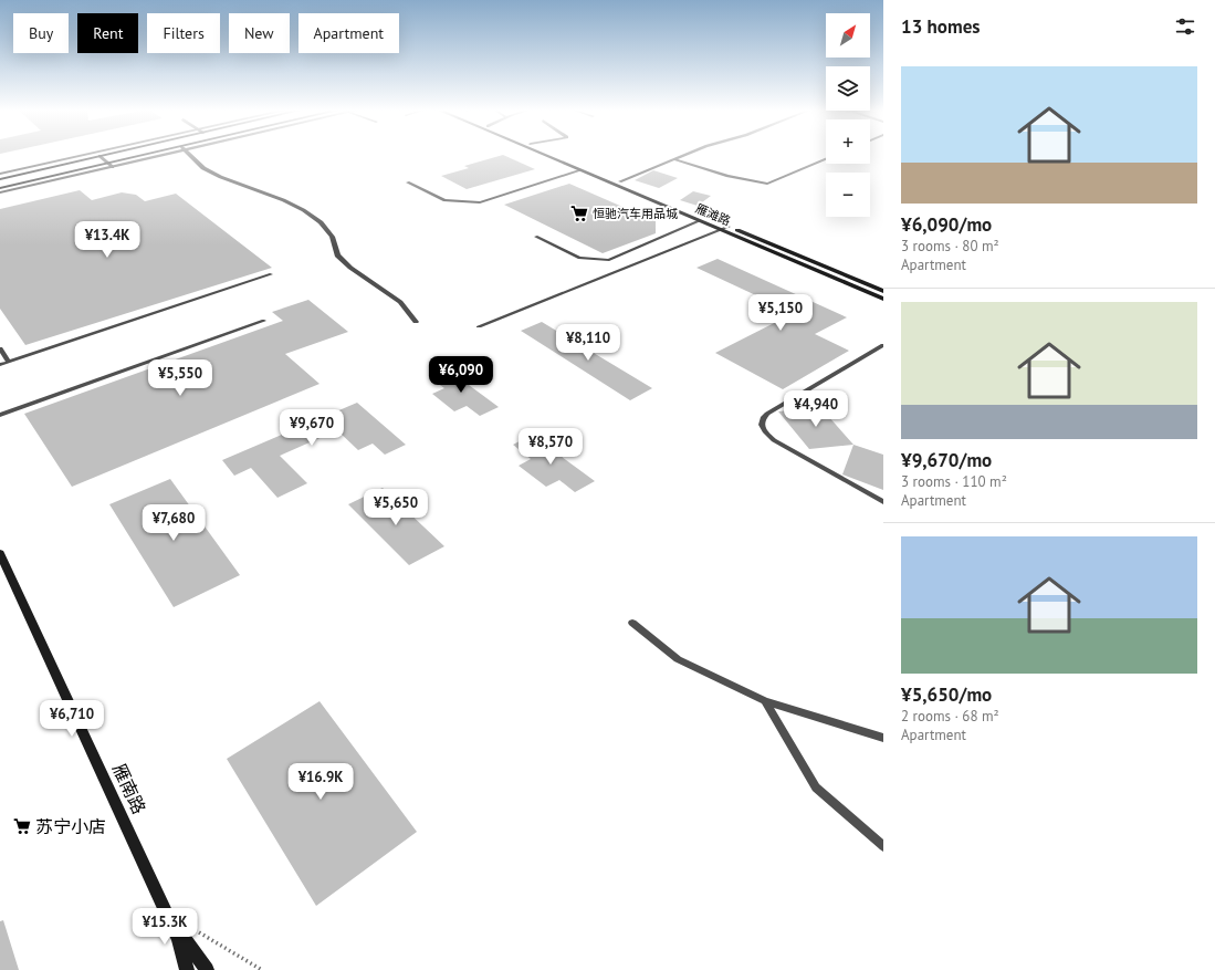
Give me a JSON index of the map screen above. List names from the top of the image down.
{
  "streets": {
    "main road": ["雁滩路", "雁南路"]
  },
  "places": {
    "supermarket": ["恒驰汽车用品城", "苏宁小店"]
  },
  "north": "top right",
  "page": {
    "heading": "13 homes",
    "map_buttons": ["+", "−"],
    "chip": [
      "Buy",
      "Rent",
      "Filters",
      "New",
      "Apartment"
    ],
    "list": [
      {
        "name": "¥6,090/mo",
        "note": "3 rooms · 80 m² · Apartment"
      },
      {
        "name": "¥9,670/mo",
        "note": "3 rooms · 110 m² · Apartment"
      },
      {
        "name": "¥5,650/mo",
        "note": "2 rooms · 68 m² · Apartment"
      }
    ],
    "price": [
      "¥13.4K",
      "¥5,150",
      "¥8,110",
      "¥6,090",
      "¥5,550",
      "¥4,940",
      "¥9,670",
      "¥8,570",
      "¥5,650",
      "¥7,680",
      "¥6,710",
      "¥16.9K",
      "¥15.3K"
    ]
  }
}
